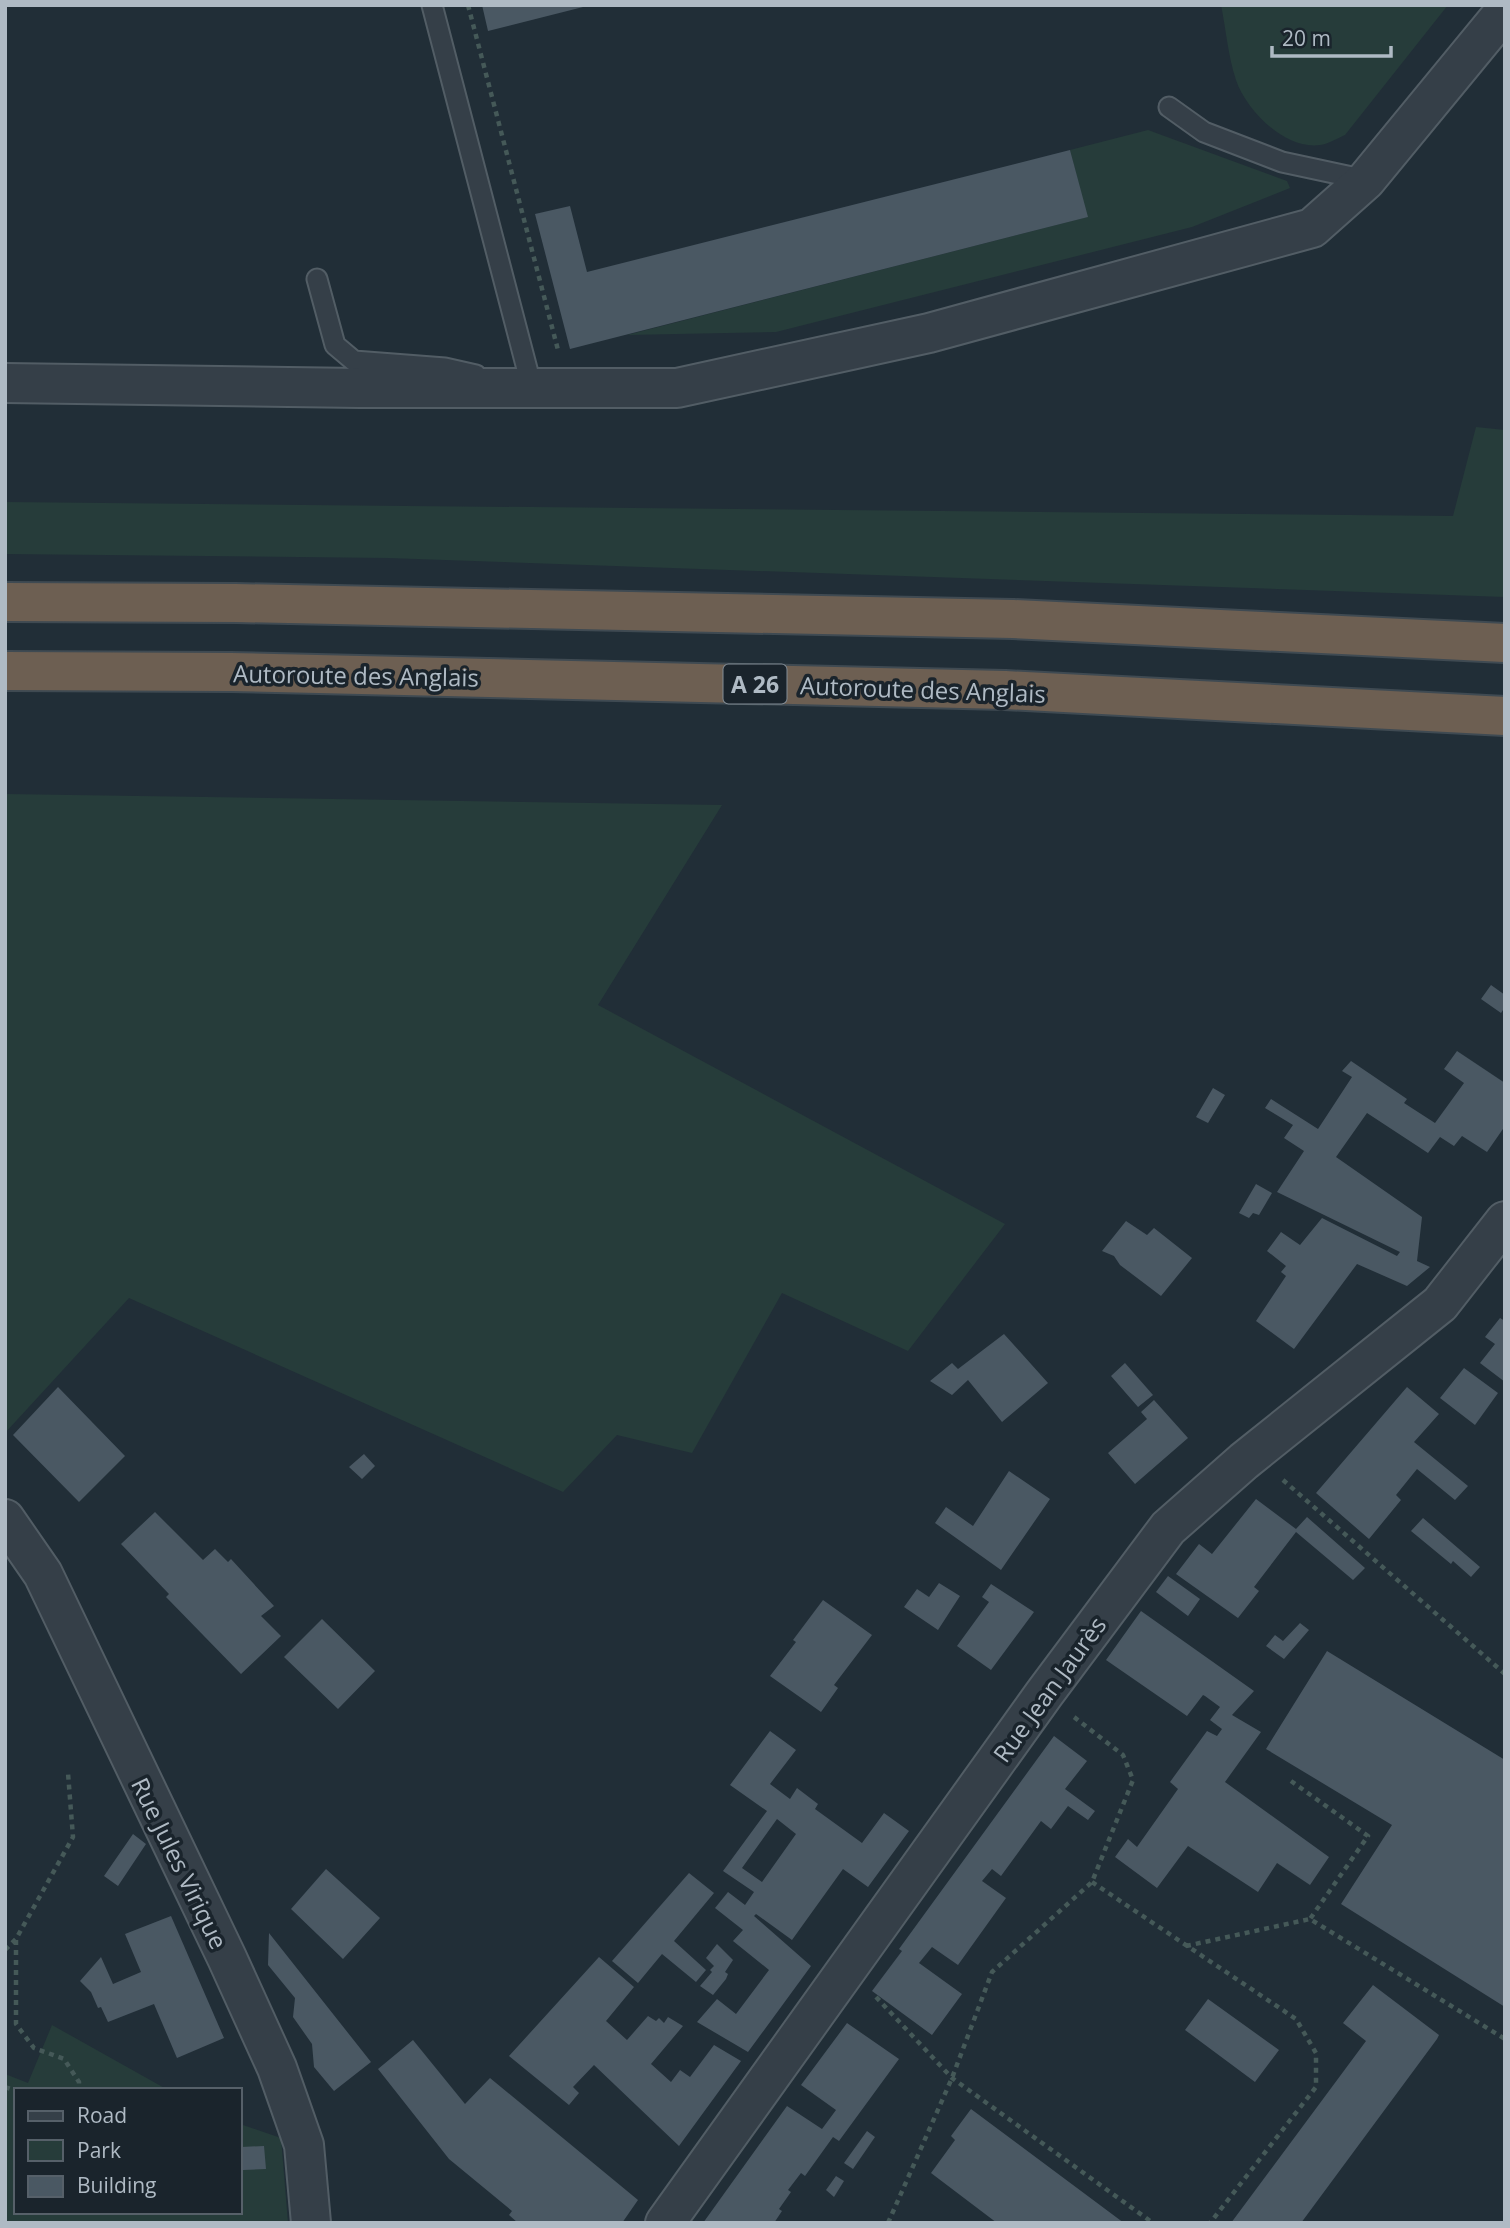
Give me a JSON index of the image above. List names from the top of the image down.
{
  "streets": {
    "highway": ["Autoroute des Anglais", "A 26"],
    "street": ["Rue Jean Jaurès", "Rue Jules Virique"]
  },
  "legend": ["Road", "Park", "Building"],
  "scale_bar": "20 m"
}
